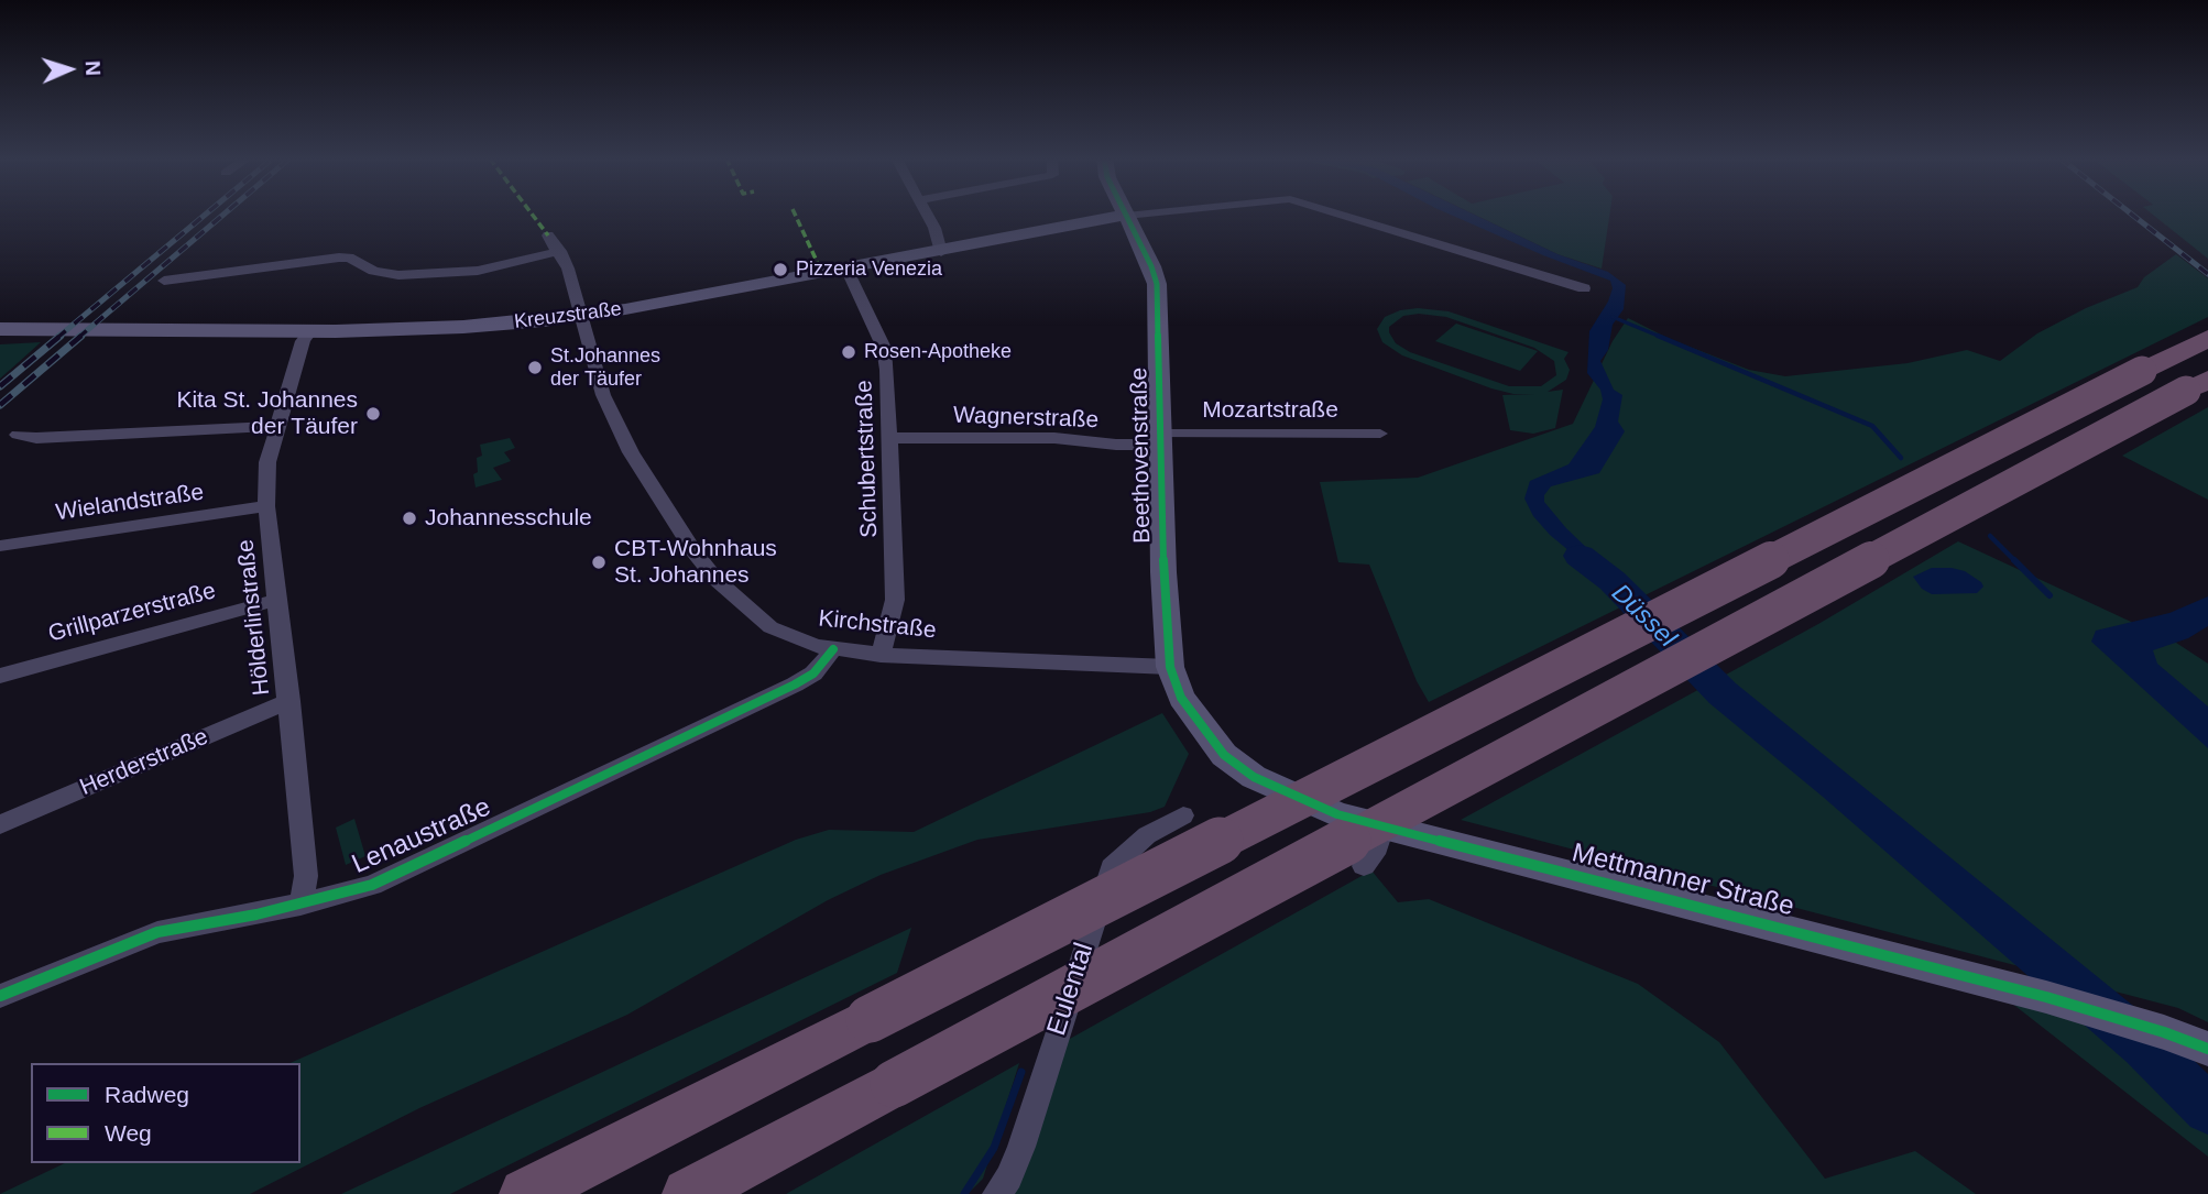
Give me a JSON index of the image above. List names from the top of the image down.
{
  "streets": {
    "main road": ["Kreuzstraße", "Beethovenstraße", "Mettmanner Straße"],
    "street": [
      "Mozartstraße",
      "Wagnerstraße",
      "Schubertstraße",
      "Wielandstraße",
      "Grillparzerstraße",
      "Hölderlinstraße",
      "Kirchstraße",
      "Herderstraße",
      "Lenaustraße",
      "Eulental"
    ]
  },
  "crossings": [
    ["Kreuzstraße", "Beethovenstraße"],
    ["Kreuzstraße", "Schubertstraße"],
    ["Kreuzstraße", "Hölderlinstraße"],
    ["Kreuzstraße", "Kirchstraße"],
    ["Mozartstraße", "Wagnerstraße"],
    ["Mozartstraße", "Beethovenstraße"],
    ["Wagnerstraße", "Beethovenstraße"],
    ["Wagnerstraße", "Schubertstraße"],
    ["Beethovenstraße", "Kirchstraße"],
    ["Beethovenstraße", "Mettmanner Straße"],
    ["Schubertstraße", "Kirchstraße"],
    ["Wielandstraße", "Hölderlinstraße"],
    ["Grillparzerstraße", "Hölderlinstraße"],
    ["Hölderlinstraße", "Herderstraße"],
    ["Hölderlinstraße", "Lenaustraße"],
    ["Kirchstraße", "Lenaustraße"]
  ],
  "water": ["Düssel"],
  "places": [
    "Pizzeria Venezia",
    "Rosen-Apotheke",
    "St.Johannes der Täufer",
    "Kita St. Johannes der Täufer",
    "Johannesschule",
    "CBT-Wohnhaus St. Johannes"
  ],
  "legend": ["Radweg", "Weg"],
  "north": "right"
}
